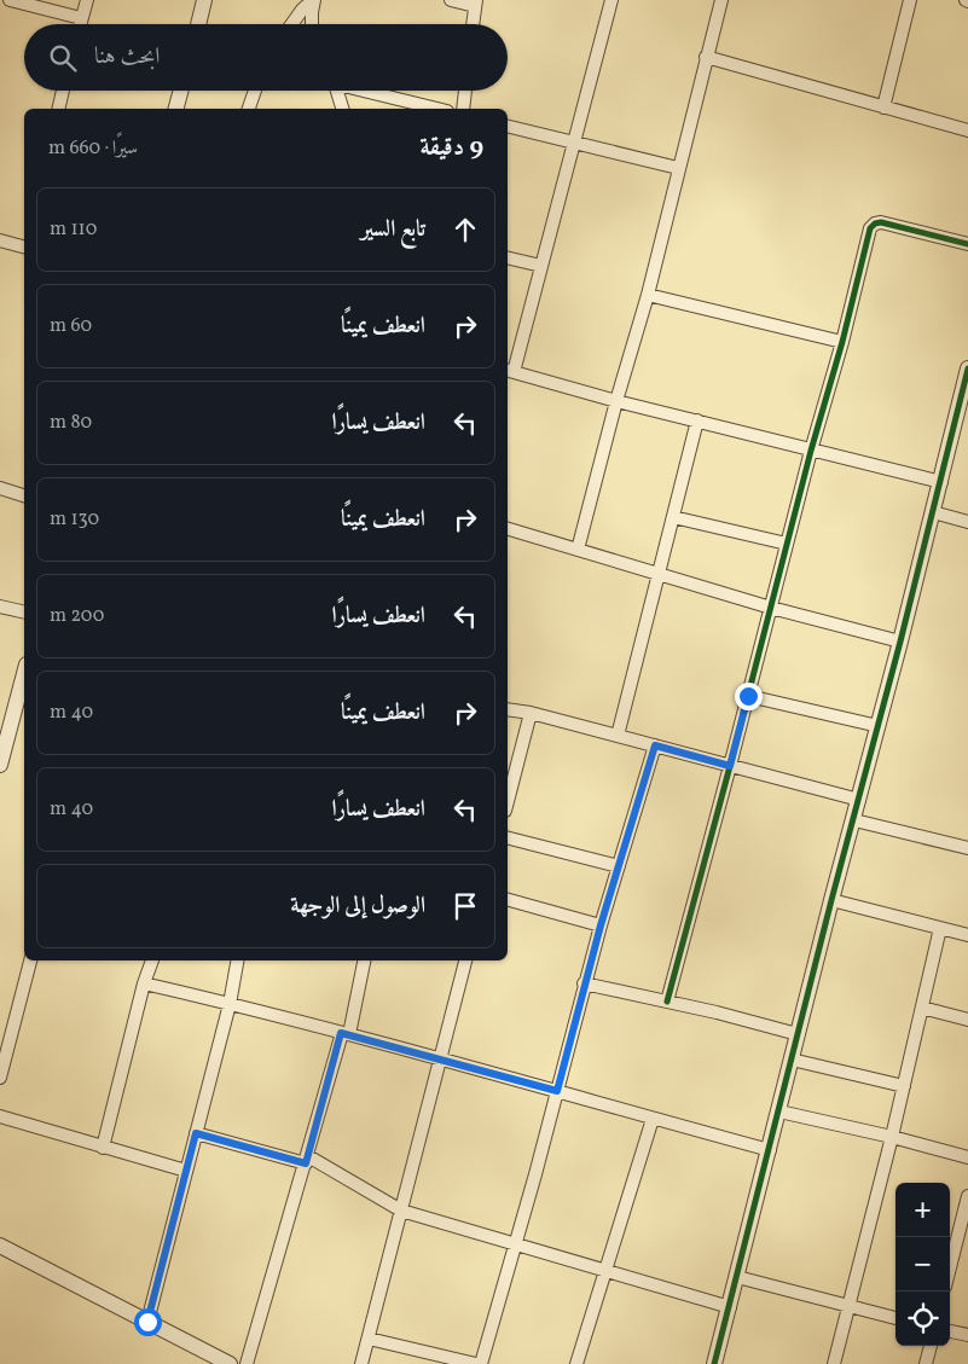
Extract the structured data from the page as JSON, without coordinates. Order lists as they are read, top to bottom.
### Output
{
  "page": {
    "search": "ابحث هنا",
    "heading": ["9 دقيقة", "سيرًا · 660 m"],
    "list": [
      ["تابع السير", "110 m"],
      ["انعطف يمينًا", "60 m"],
      ["انعطف يسارًا", "80 m"],
      ["انعطف يمينًا", "130 m"],
      ["انعطف يسارًا", "200 m"],
      ["انعطف يمينًا", "40 m"],
      ["انعطف يسارًا", "40 m"],
      "الوصول إلى الوجهة"
    ],
    "map_buttons": ["+", "−"]
  }
}
